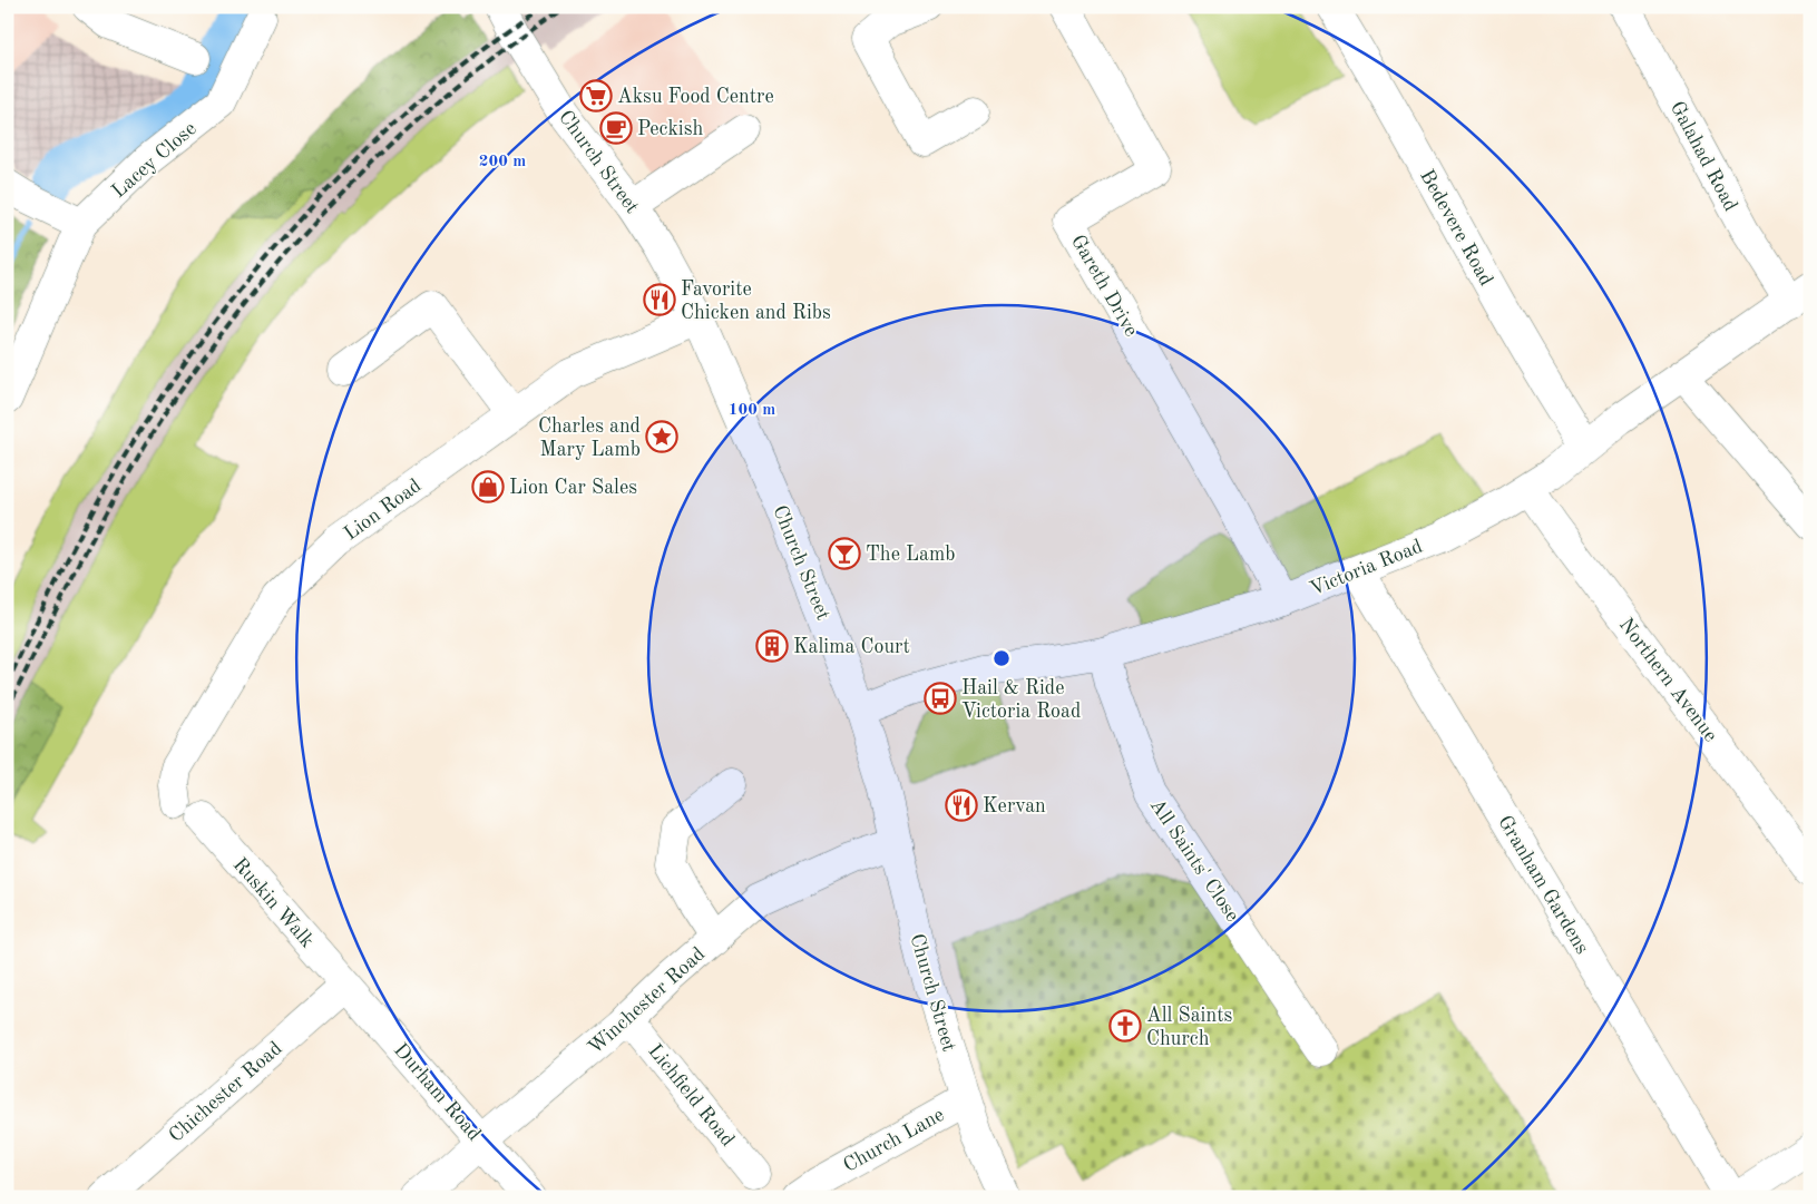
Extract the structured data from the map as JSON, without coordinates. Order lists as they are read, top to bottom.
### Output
{
  "streets": {
    "street": [
      "Galahad Road",
      "Lacey Close",
      "Church Street",
      "Bedevere Road",
      "Gareth Drive",
      "Lion Road",
      "Victoria Road",
      "Northern Avenue",
      "All Saints' Close",
      "Granham Gardens",
      "Ruskin Walk",
      "Winchester Road",
      "Chichester Road",
      "Durham Road",
      "Lichfield Road",
      "Church Lane"
    ]
  },
  "crossings": [
    ["Galahad Road", "Victoria Road"],
    ["Church Street", "Lion Road"],
    ["Church Street", "Victoria Road"],
    ["Church Street", "Winchester Road"],
    ["Church Street", "Church Lane"],
    ["Bedevere Road", "Victoria Road"],
    ["Gareth Drive", "Victoria Road"],
    ["Victoria Road", "Northern Avenue"],
    ["Victoria Road", "All Saints' Close"],
    ["Victoria Road", "Granham Gardens"],
    ["Ruskin Walk", "Chichester Road"],
    ["Ruskin Walk", "Durham Road"],
    ["Winchester Road", "Durham Road"],
    ["Winchester Road", "Lichfield Road"],
    ["Chichester Road", "Durham Road"]
  ],
  "places": {
    "supermarket": ["Aksu Food Centre"],
    "cafe": ["Peckish"],
    "restaurant": ["Favorite Chicken and Ribs", "Kervan"],
    "place": ["Charles and Mary Lamb"],
    "shop": ["Lion Car Sales"],
    "bar": ["The Lamb"],
    "building": ["Kalima Court"],
    "bus stop": ["Hail & Ride Victoria Road"],
    "church": ["All Saints Church"]
  },
  "rings": ["200 m", "100 m"]
}
